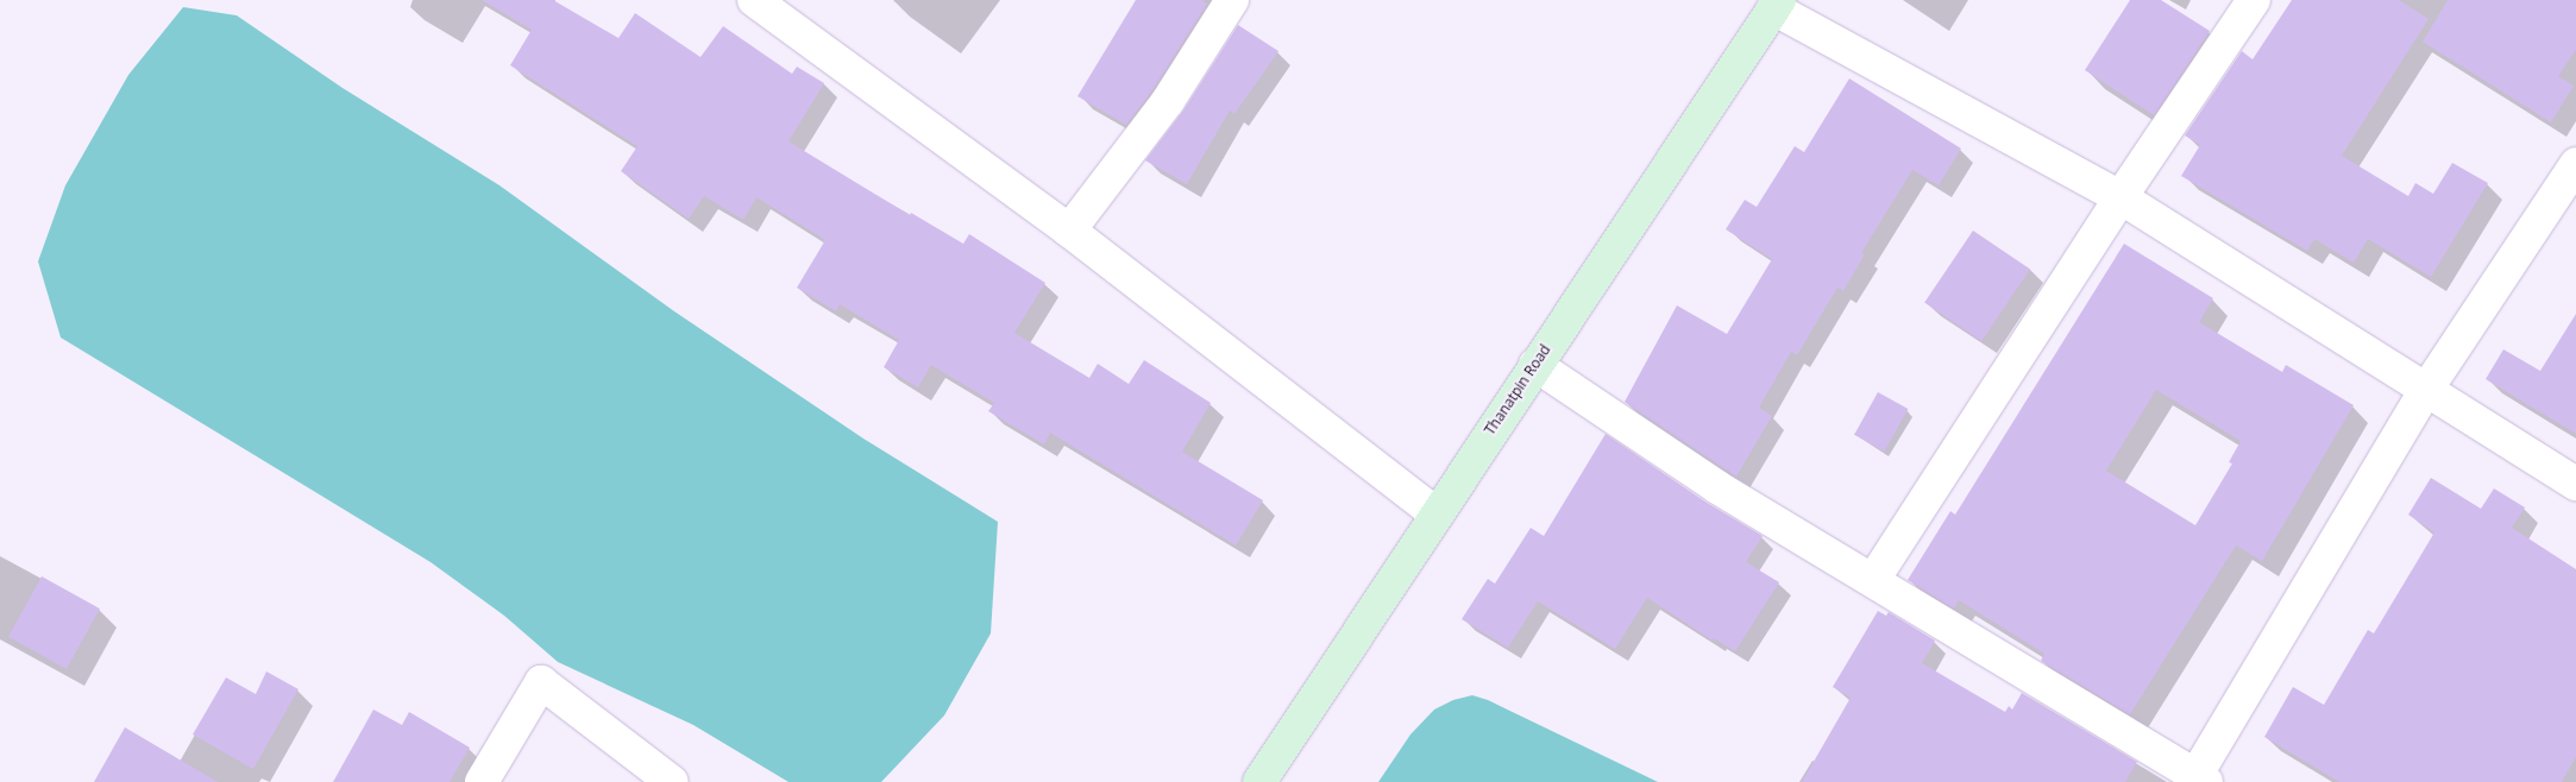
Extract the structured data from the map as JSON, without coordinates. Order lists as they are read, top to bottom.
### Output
{
  "streets": {
    "main road": ["Thanatpin Road"]
  }
}
